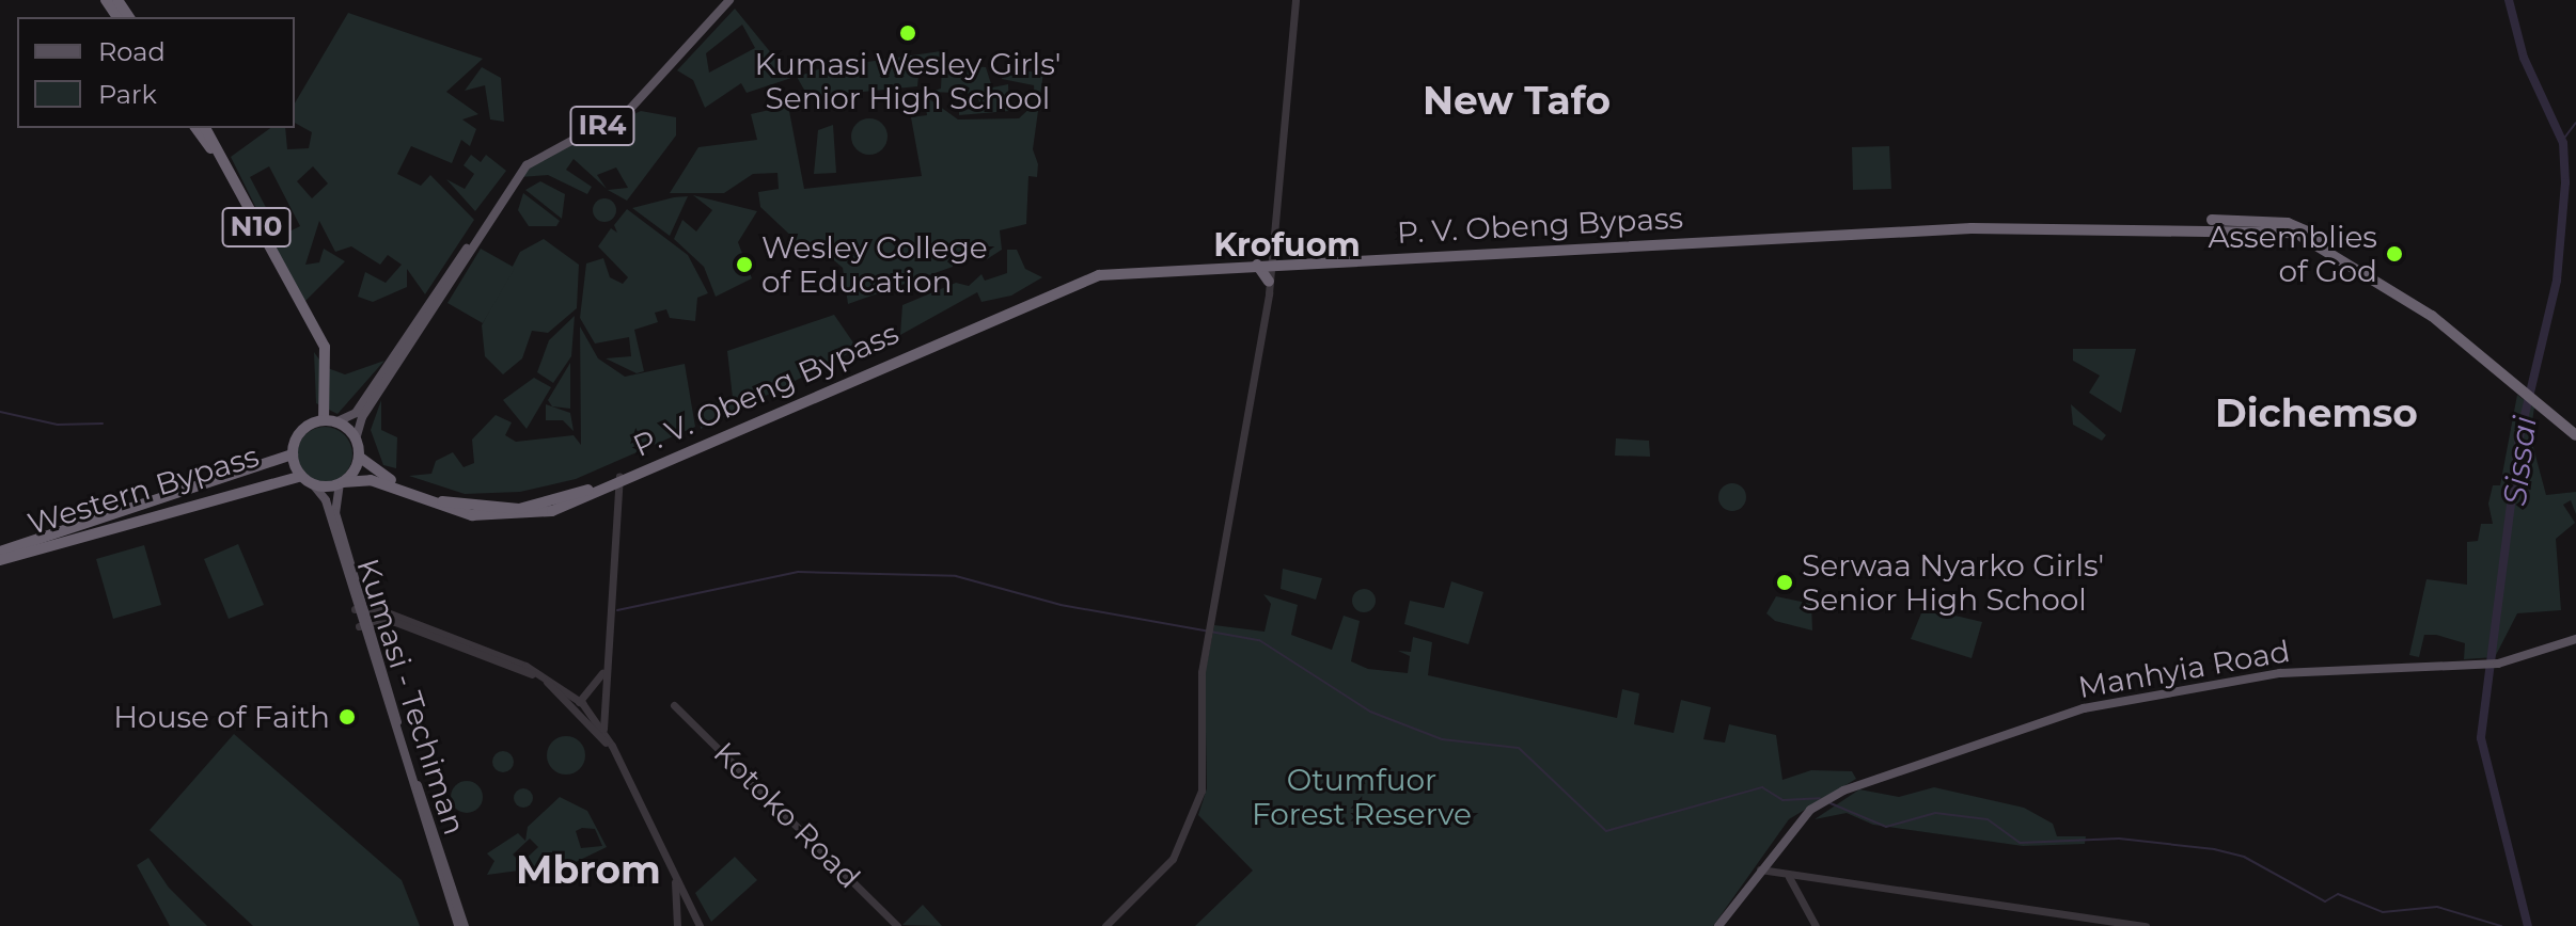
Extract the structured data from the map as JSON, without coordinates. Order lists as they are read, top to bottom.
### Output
{
  "streets": {
    "highway": ["P. V. Obeng Bypass", "N10", "Western Bypass"],
    "main road": ["IR4", "Manhyia Road", "Kumasi - Techiman"],
    "street": ["Kotoko Road"]
  },
  "crossings": [
    ["IR4", "P. V. Obeng Bypass"],
    ["IR4", "N10"],
    ["IR4", "Western Bypass"],
    ["IR4", "Kumasi - Techiman"],
    ["P. V. Obeng Bypass", "N10"],
    ["P. V. Obeng Bypass", "Western Bypass"],
    ["P. V. Obeng Bypass", "Kumasi - Techiman"],
    ["N10", "Western Bypass"],
    ["N10", "Kumasi - Techiman"],
    ["Western Bypass", "Kumasi - Techiman"]
  ],
  "districts": [
    "New Tafo",
    "Krofuom",
    "Dichemso",
    "Mbrom"
  ],
  "water": ["Sissai"],
  "parks": ["Otumfuor Forest Reserve"],
  "places": [
    "Kumasi Wesley Girls' Senior High School",
    "Assemblies of God",
    "Wesley College of Education",
    "Serwaa Nyarko Girls' Senior High School",
    "House of Faith"
  ],
  "legend": ["Road", "Park"]
}
